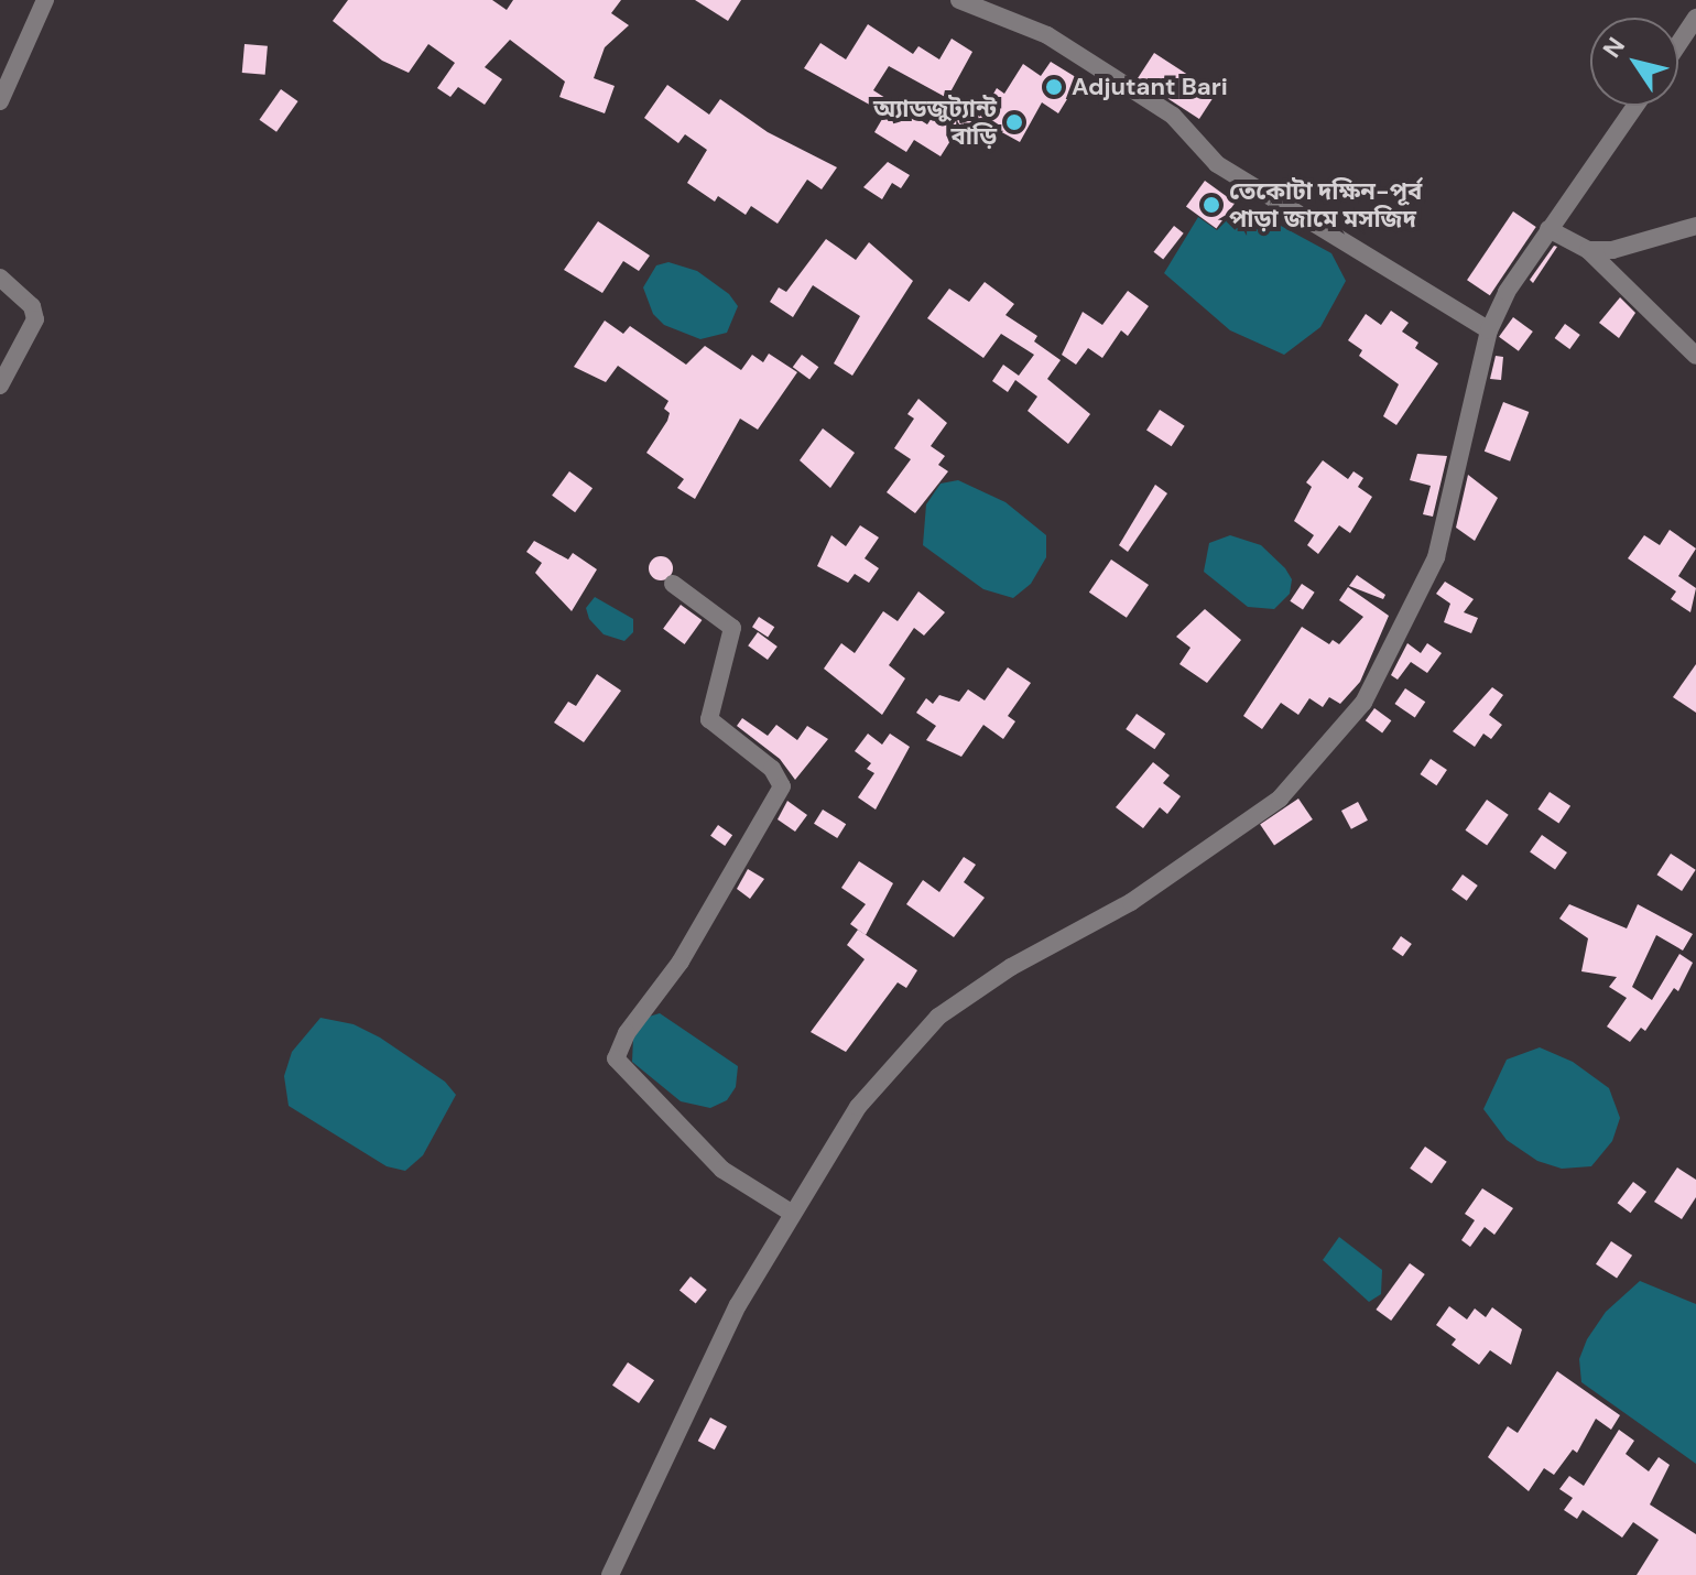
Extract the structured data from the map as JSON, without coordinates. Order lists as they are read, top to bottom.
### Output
{
  "places": ["Adjutant Bari", "অ্যাডজুট্যান্ট বাড়ি", "তেকোটা দক্ষিন-পূর্ব পাড়া জামে মসজিদ"],
  "north": "top left"
}
